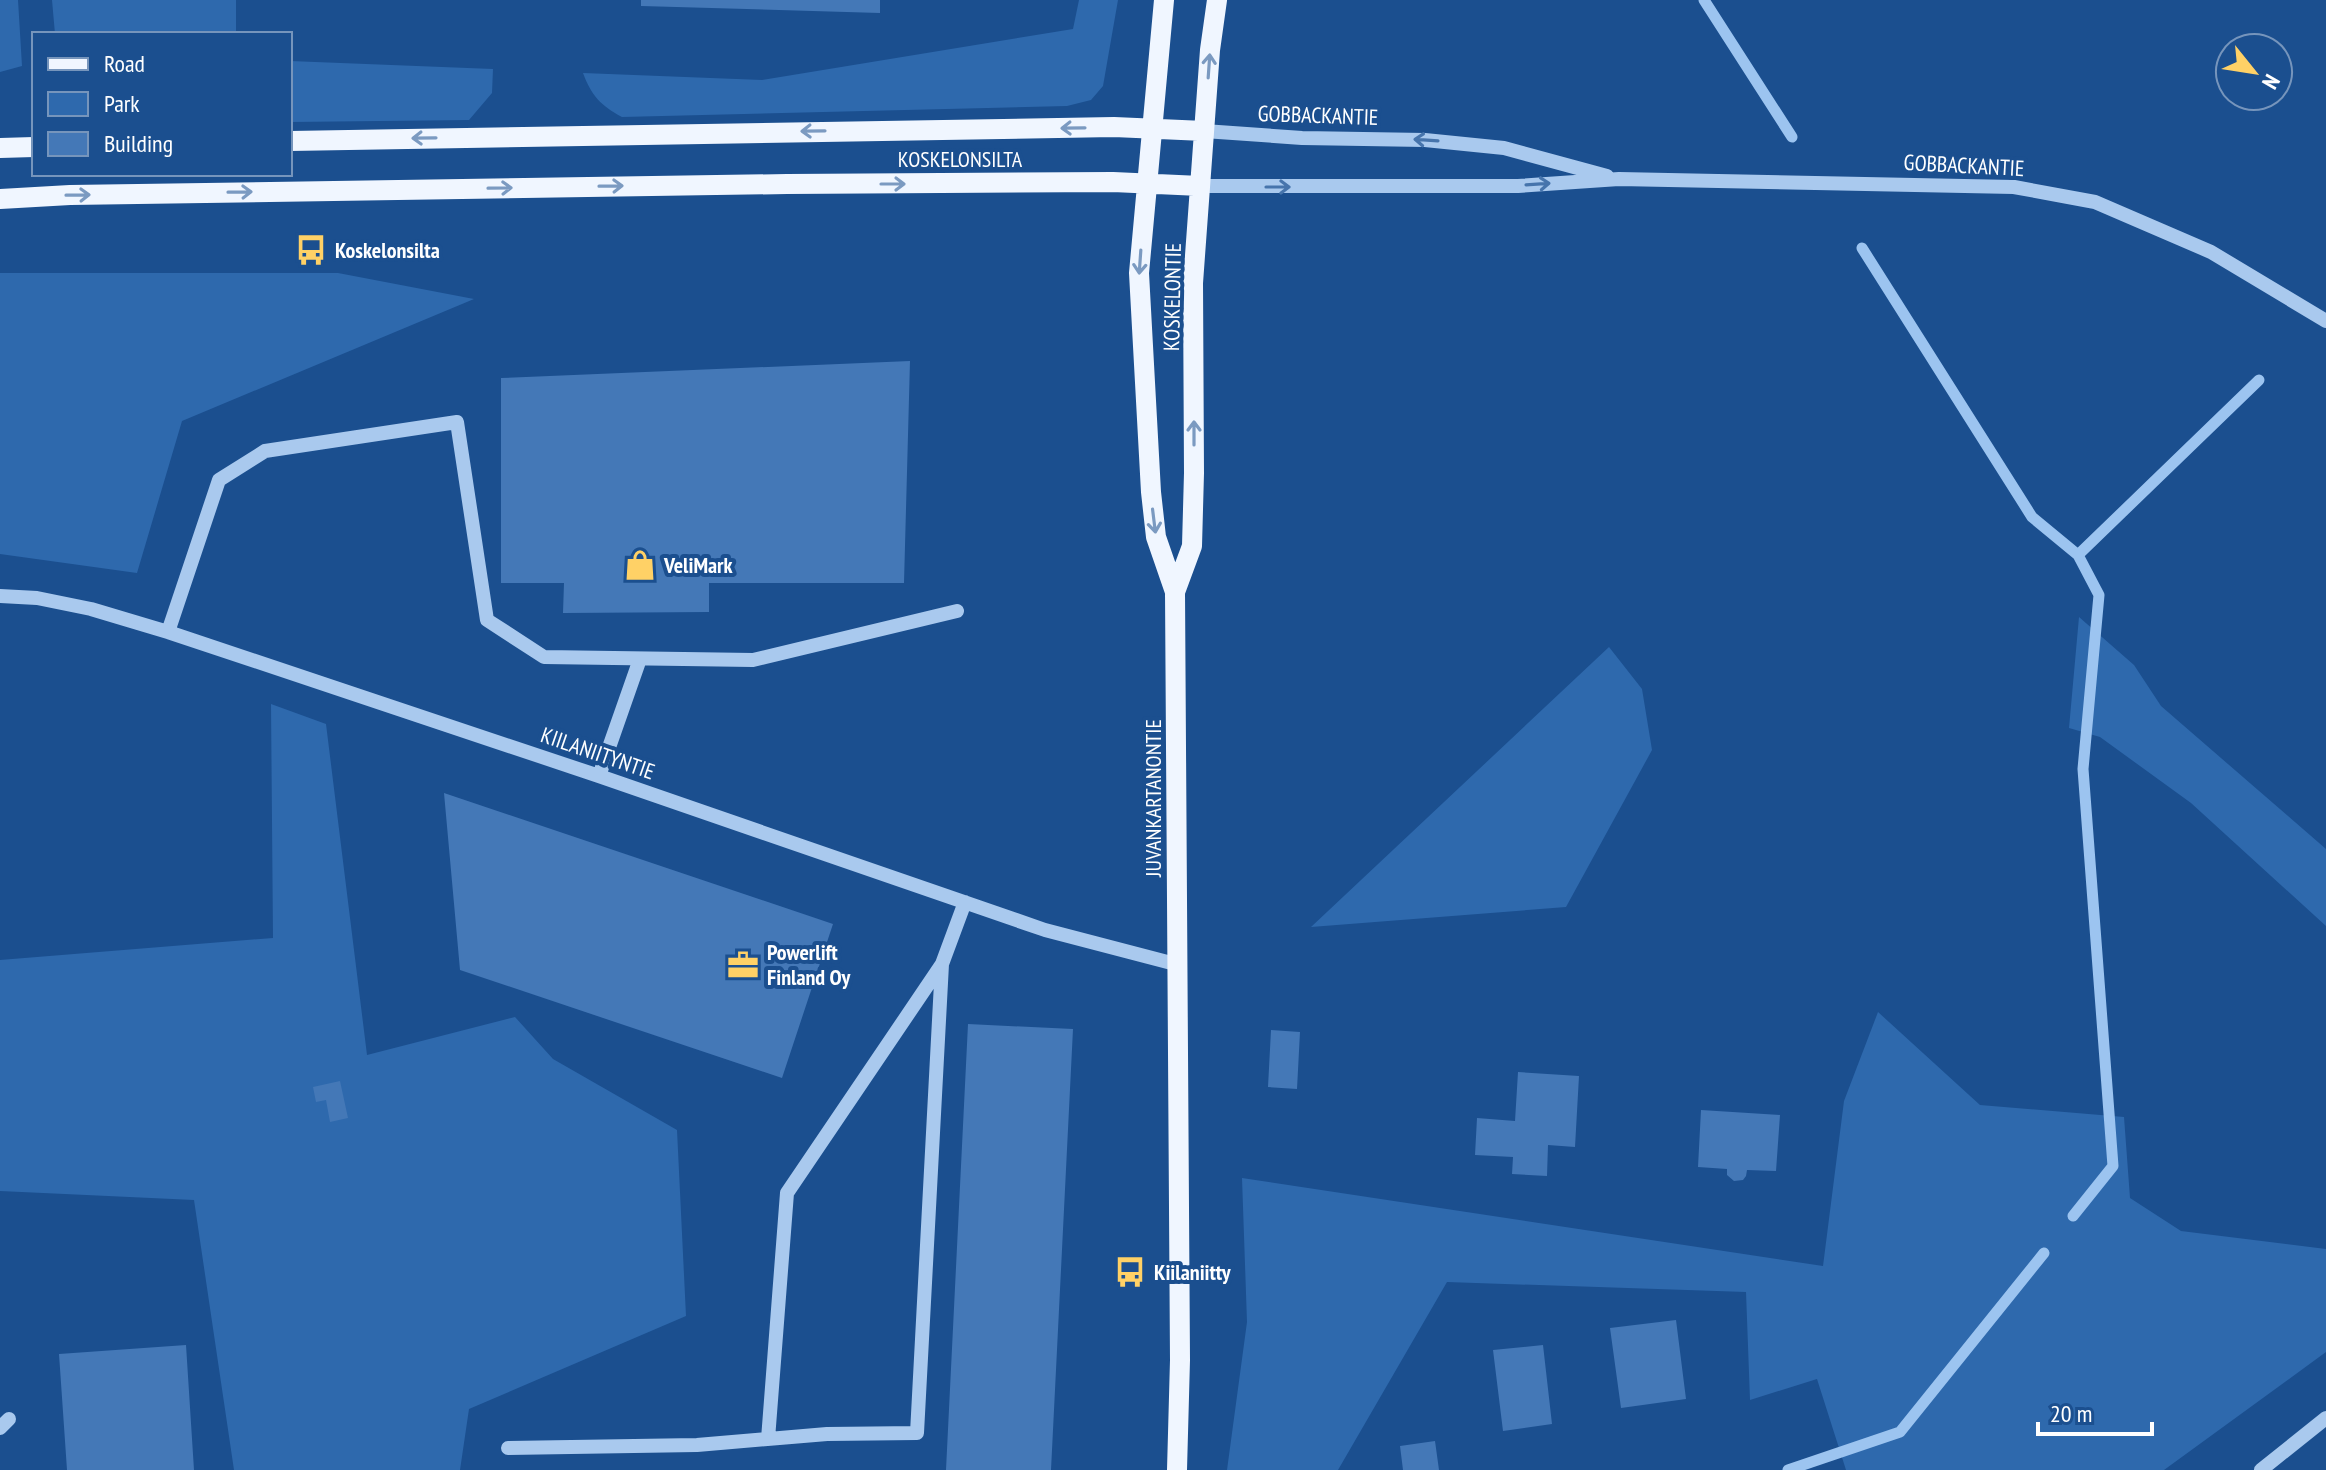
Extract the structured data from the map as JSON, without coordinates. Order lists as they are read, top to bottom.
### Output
{
  "streets": {
    "main road": ["KOSKELONSILTA", "KOSKELONTIE", "JUVANKARTANONTIE"],
    "street": ["GOBBACKANTIE", "KIILANIITYNTIE"]
  },
  "crossings": [
    ["GOBBACKANTIE", "KOSKELONSILTA"],
    ["GOBBACKANTIE", "KOSKELONTIE"],
    ["KOSKELONSILTA", "KOSKELONTIE"],
    ["KOSKELONSILTA", "JUVANKARTANONTIE"],
    ["KOSKELONTIE", "JUVANKARTANONTIE"],
    ["KIILANIITYNTIE", "JUVANKARTANONTIE"]
  ],
  "one_way": ["KOSKELONTIE"],
  "places": {
    "bus stop": ["Koskelonsilta", "Kiilaniitty"],
    "shop": ["VeliMark"],
    "office": ["Powerlift Finland Oy"]
  },
  "legend": ["Road", "Park", "Building"],
  "scale_bar": "20 m",
  "north": "bottom right"
}
